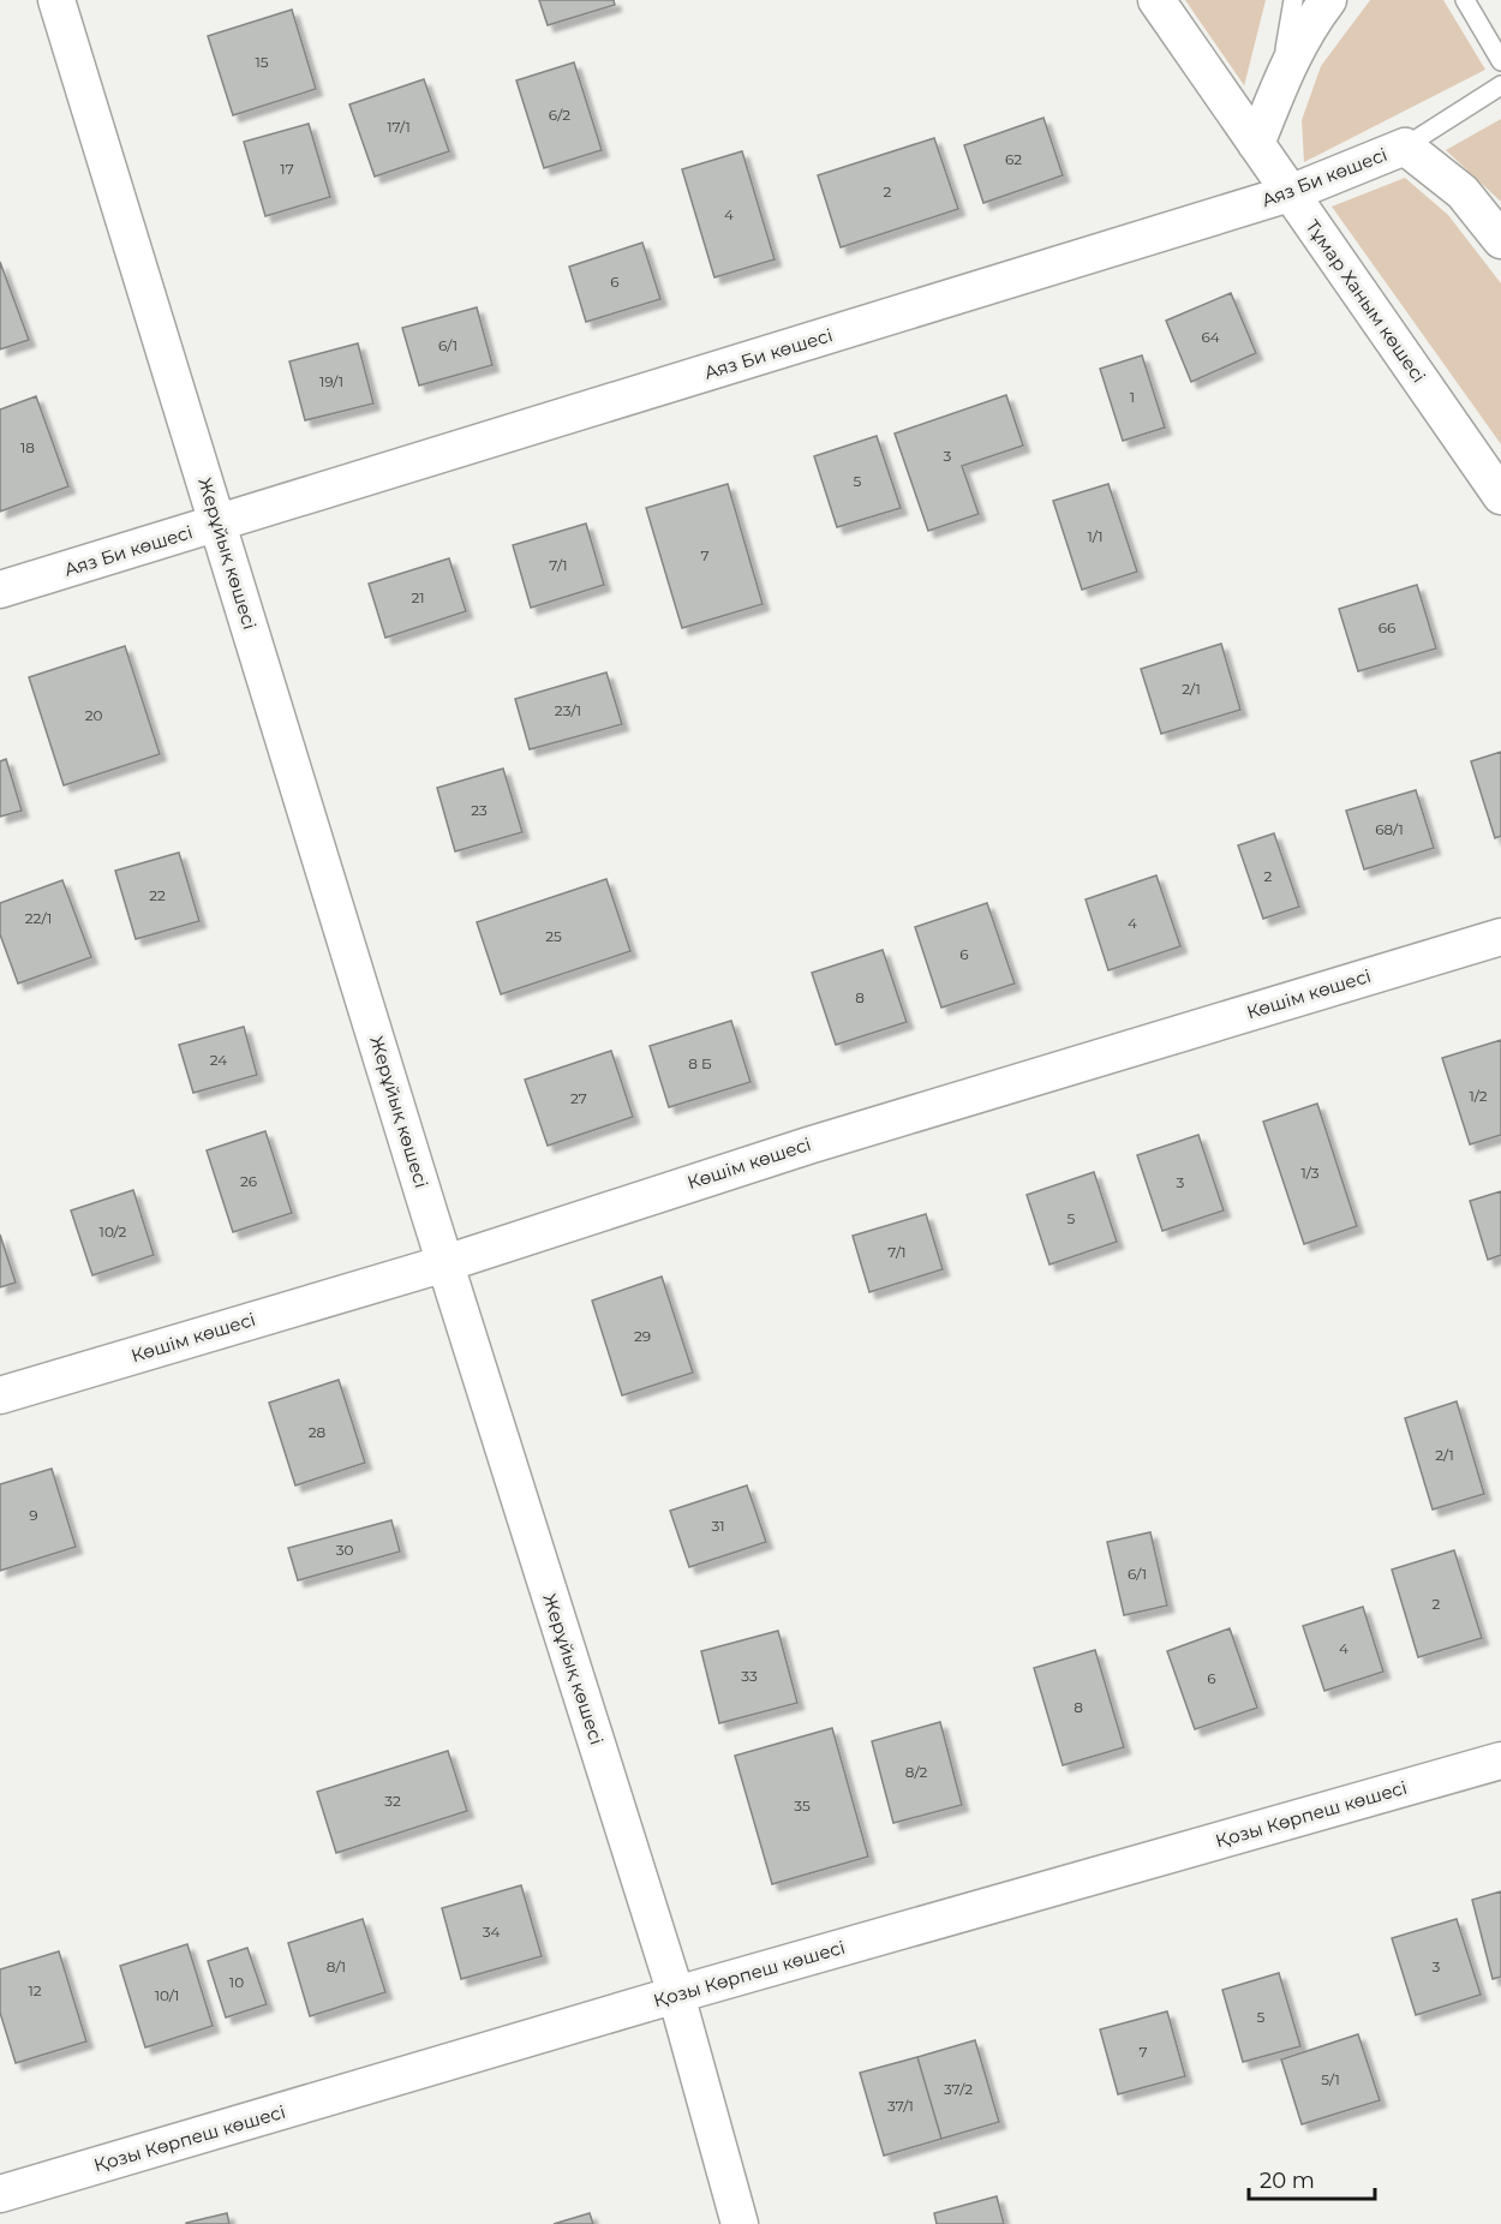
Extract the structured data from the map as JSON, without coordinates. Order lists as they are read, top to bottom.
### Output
{
  "streets": {
    "street": [
      "Аяз Би көшесі",
      "Тұмар Ханым көшесі",
      "Жерұйық көшесі",
      "Көшім көшесі",
      "Қозы Көрпеш көшесі"
    ]
  },
  "crossings": [
    ["Аяз Би көшесі", "Тұмар Ханым көшесі"],
    ["Аяз Би көшесі", "Жерұйық көшесі"],
    ["Жерұйық көшесі", "Көшім көшесі"],
    ["Жерұйық көшесі", "Қозы Көрпеш көшесі"]
  ],
  "house_numbers": [
    "15",
    "6/2",
    "17/1",
    "62",
    "17",
    "2",
    "4",
    "6",
    "64",
    "6/1",
    "19/1",
    "1",
    "18",
    "3",
    "5",
    "1/1",
    "7",
    "7/1",
    "21",
    "66",
    "2/1",
    "23/1",
    "20",
    "23",
    "68/1",
    "2",
    "22",
    "22/1",
    "4",
    "25",
    "6",
    "8",
    "24",
    "8 Б",
    "1/2",
    "27",
    "1/3",
    "26",
    "3",
    "5",
    "10/2",
    "7/1",
    "29",
    "28",
    "2/1",
    "9",
    "31",
    "30",
    "6/1",
    "2",
    "4",
    "33",
    "6",
    "8",
    "8/2",
    "32",
    "35",
    "34",
    "8/1",
    "3",
    "10",
    "12",
    "10/1",
    "5",
    "7",
    "5/1",
    "37/2",
    "37/1"
  ],
  "scale_bar": "20 m"
}
